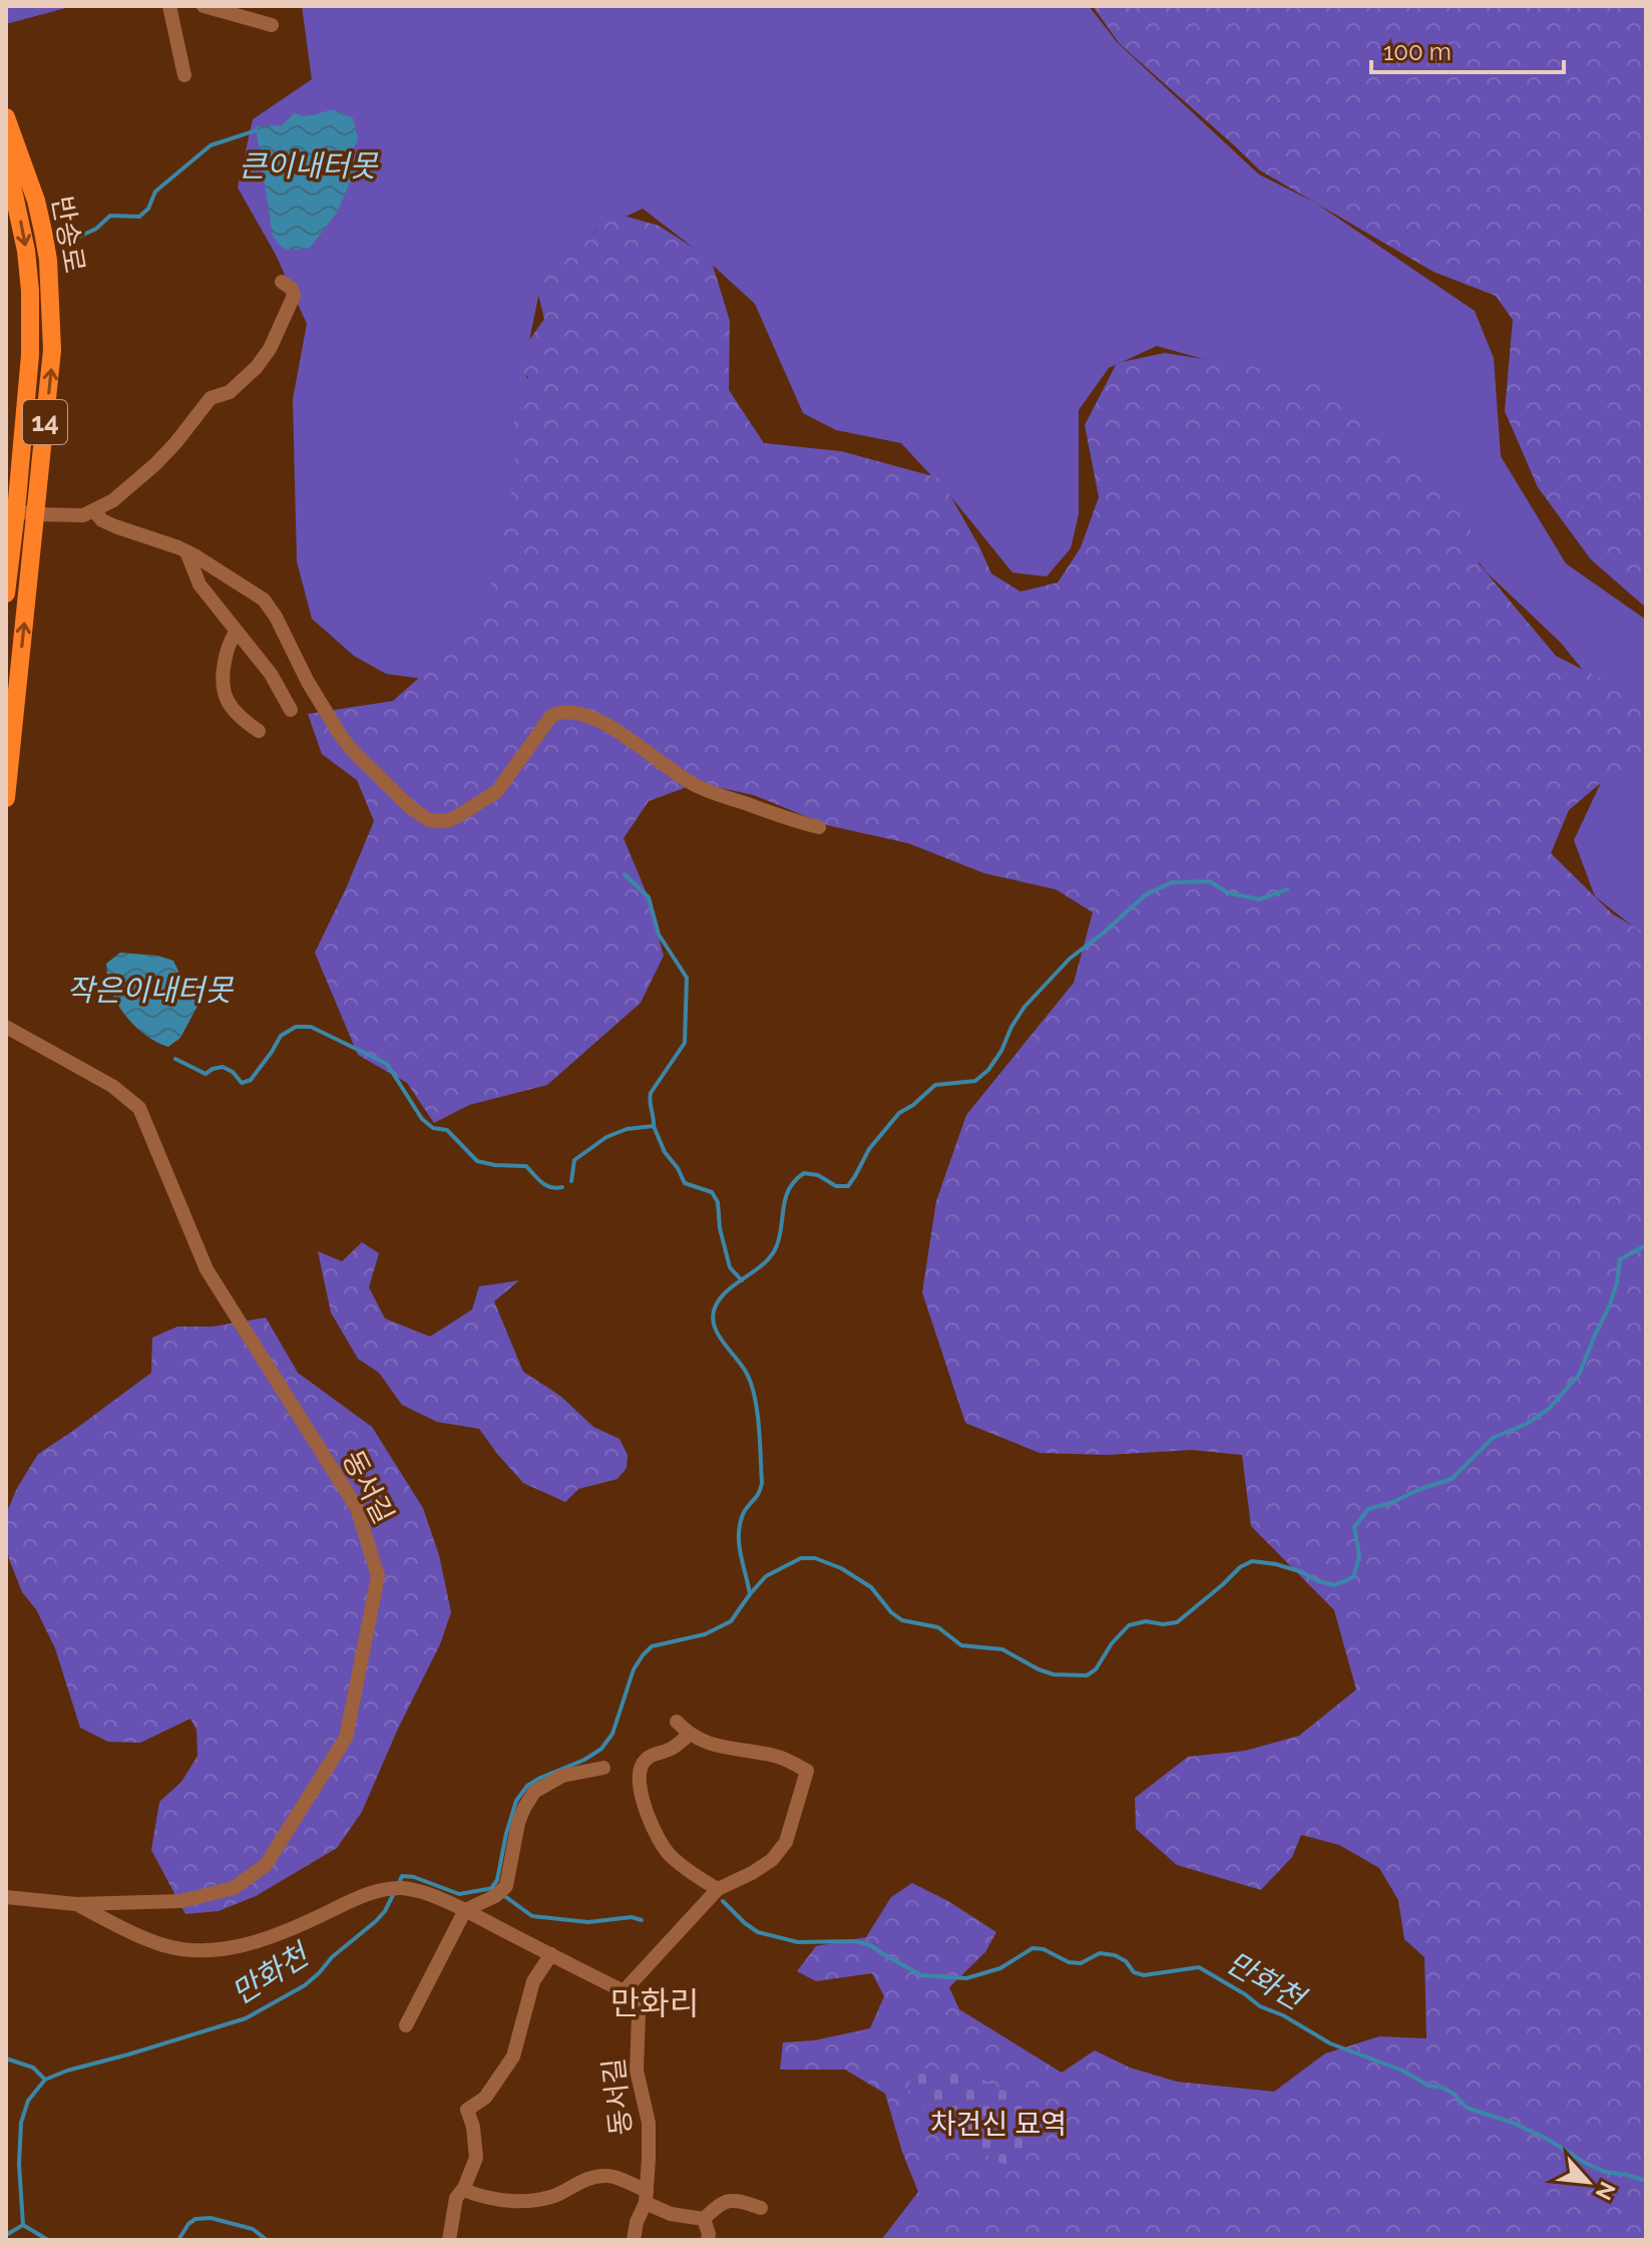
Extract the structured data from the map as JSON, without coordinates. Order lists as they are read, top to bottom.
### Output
{
  "streets": {
    "main road": ["반송로", "14"],
    "street": ["동서길"]
  },
  "districts": ["만화리"],
  "water": ["큰이내터못", "작은이내터못", "만화천"],
  "parks": ["차건신 묘역"],
  "scale_bar": "100 m",
  "north": "bottom right"
}
